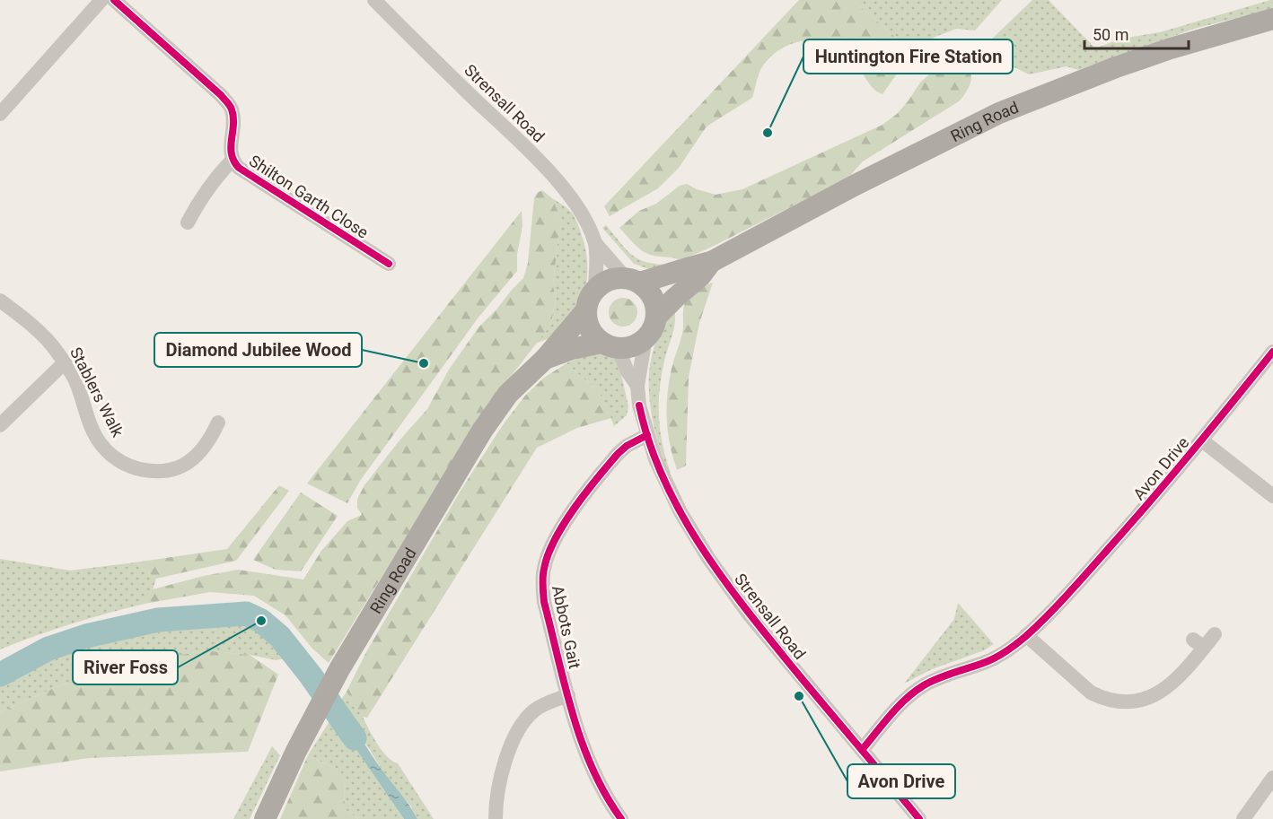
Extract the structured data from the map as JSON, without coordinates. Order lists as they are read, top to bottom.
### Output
{
  "streets": {
    "highway": ["Ring Road"],
    "street": [
      "Strensall Road",
      "Shilton Garth Close",
      "Stablers Walk",
      "Avon Drive",
      "Abbots Gait"
    ]
  },
  "crossings": [
    ["Strensall Road", "Ring Road"],
    ["Strensall Road", "Avon Drive"],
    ["Strensall Road", "Abbots Gait"]
  ],
  "places": [
    "Huntington Fire Station",
    "Diamond Jubilee Wood",
    "River Foss",
    "Avon Drive"
  ],
  "scale_bar": "50 m"
}
